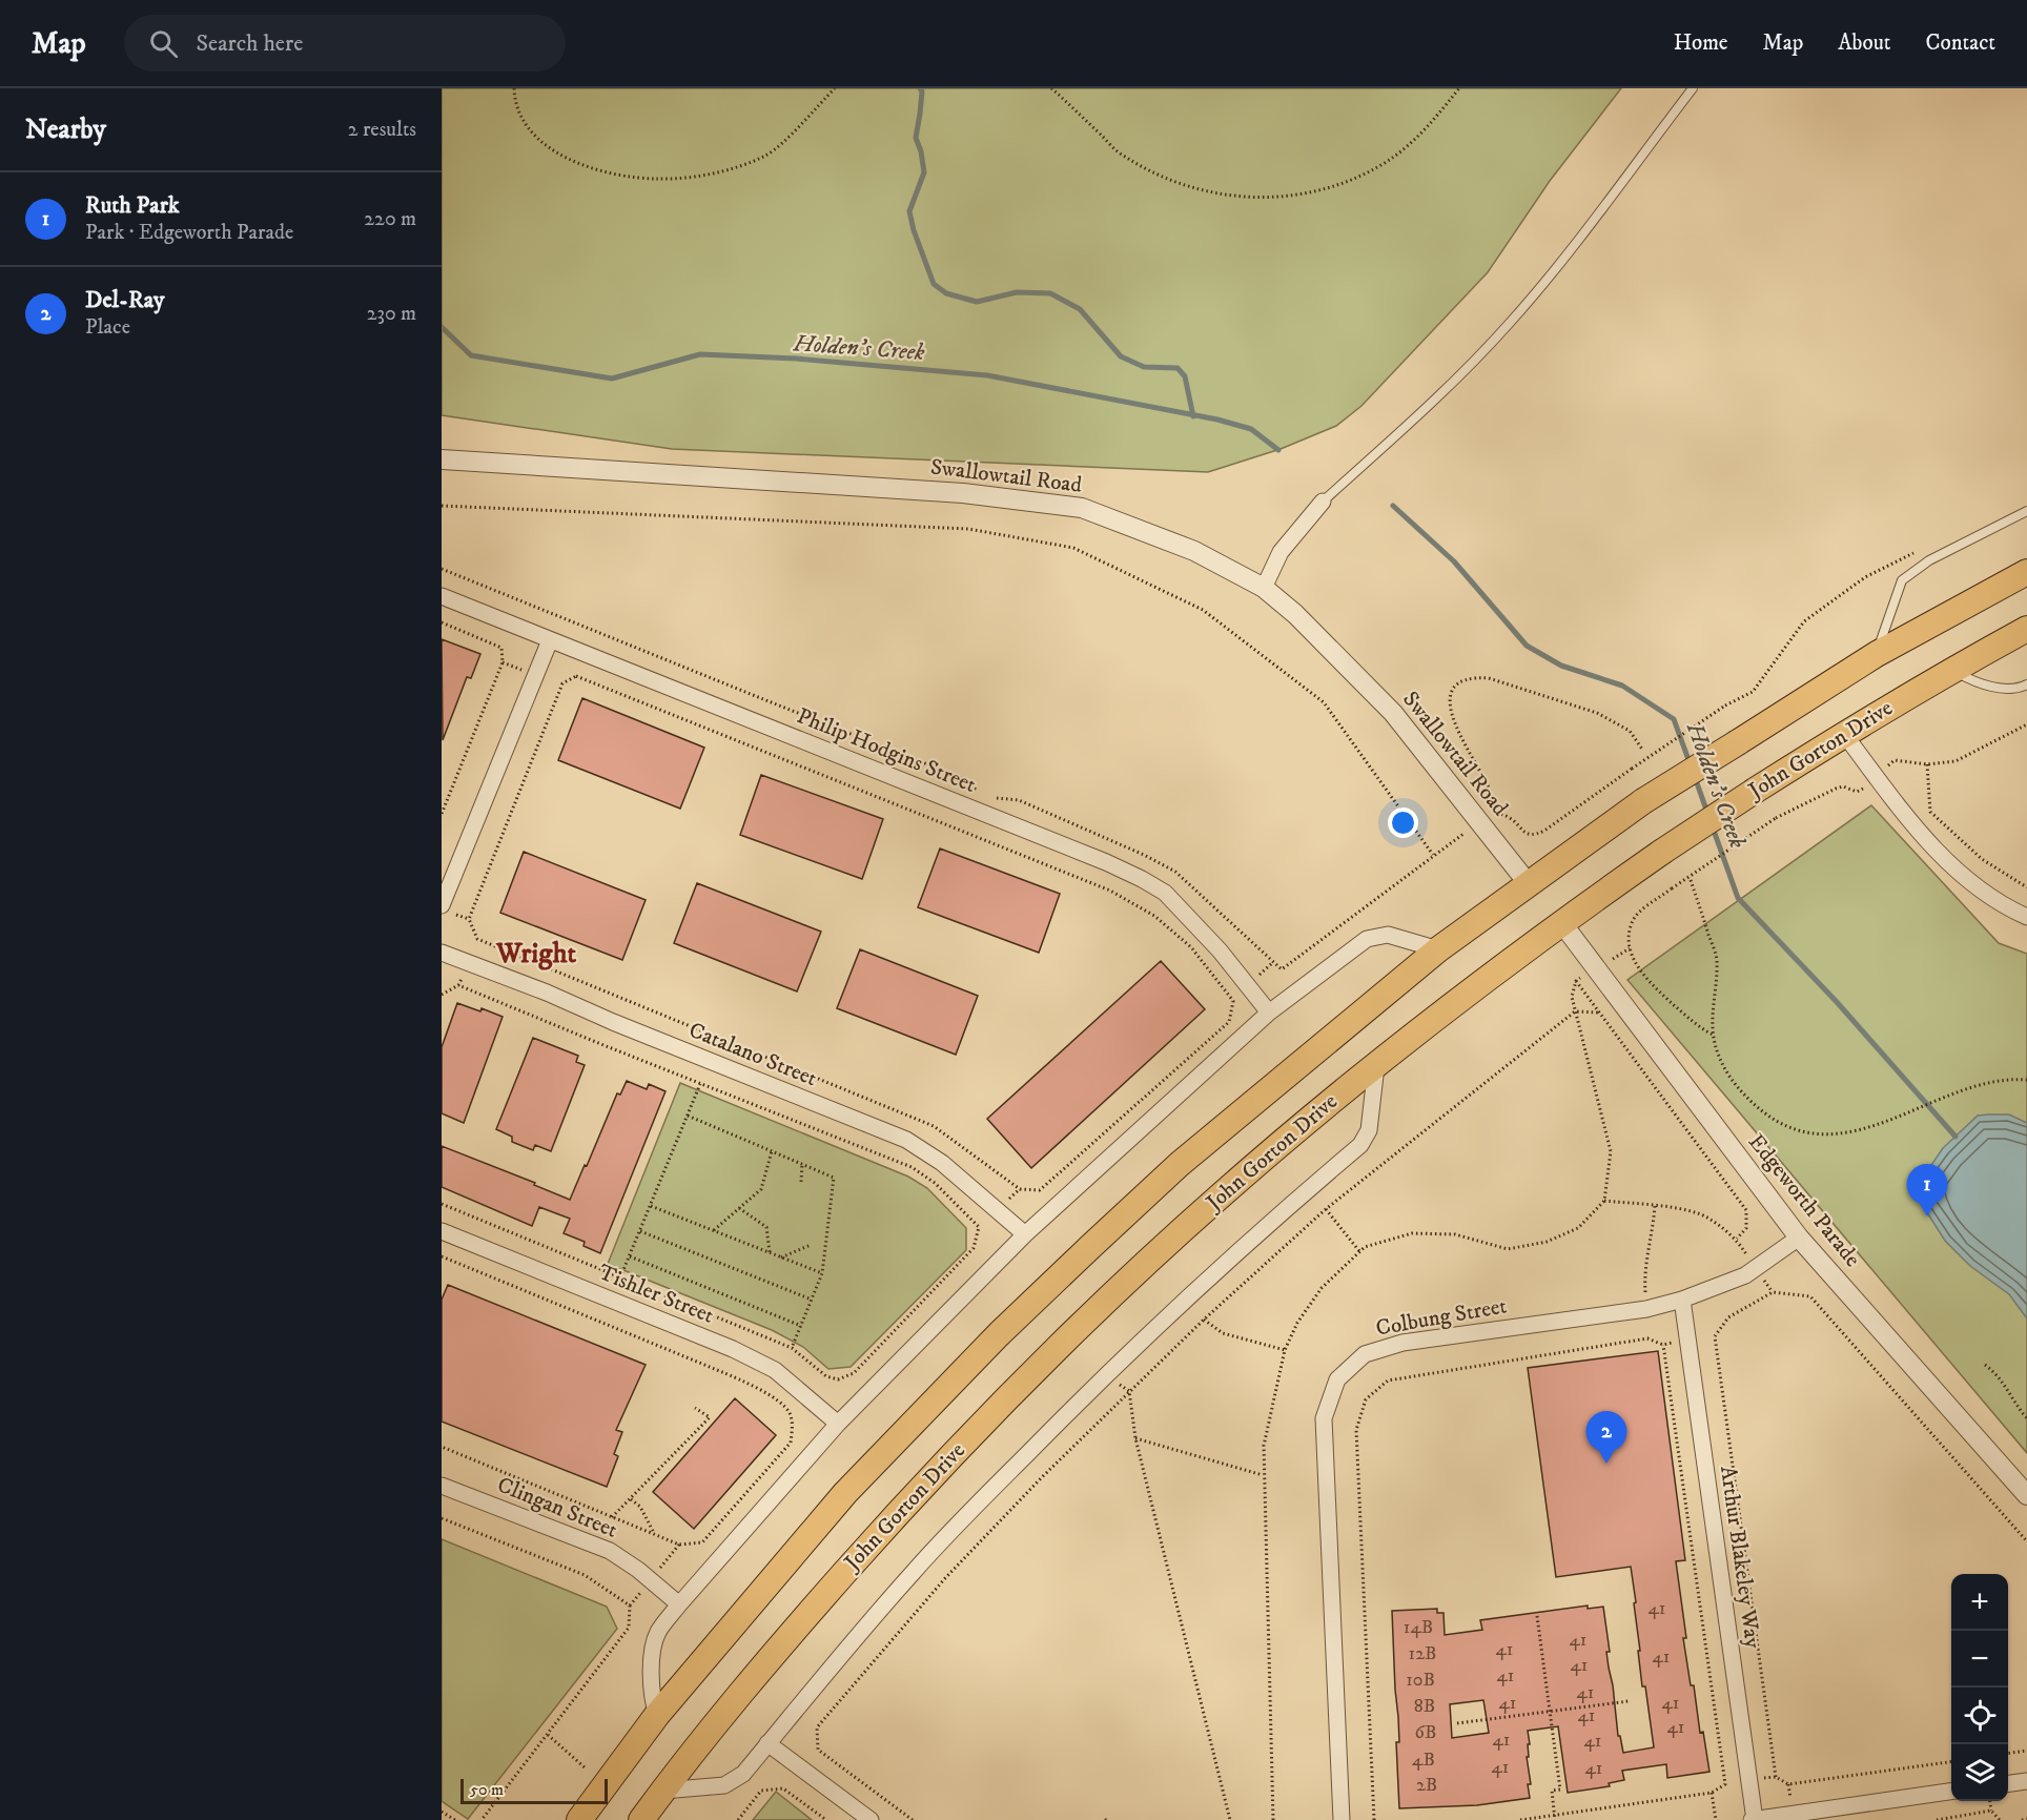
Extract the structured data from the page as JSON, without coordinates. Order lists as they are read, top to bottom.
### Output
{
  "streets": {
    "main road": ["John Gorton Drive"],
    "street": [
      "Swallowtail Road",
      "Philip Hodgins Street",
      "Catalano Street",
      "Edgeworth Parade",
      "Tishler Street",
      "Colbung Street",
      "Clingan Street",
      "Arthur Blakeley Way"
    ]
  },
  "crossings": [
    ["John Gorton Drive", "Edgeworth Parade"],
    ["Edgeworth Parade", "Colbung Street"],
    ["Colbung Street", "Arthur Blakeley Way"]
  ],
  "districts": ["Wright"],
  "water": ["Holden's Creek"],
  "house_numbers": [
    "41",
    "14B",
    "41",
    "41",
    "12B",
    "41",
    "41",
    "41",
    "10B",
    "41",
    "41",
    "41",
    "8B",
    "41",
    "41",
    "6B",
    "41",
    "41",
    "4B",
    "41",
    "41",
    "2B"
  ],
  "scale_bar": "50 m",
  "page": {
    "header": "Map",
    "search": "Search here",
    "nav": [
      "Home",
      "Map",
      "About",
      "Contact"
    ],
    "heading": ["Nearby", "2 results"],
    "list": [
      {
        "mark": "1",
        "name": "Ruth Park",
        "note": "Park · Edgeworth Parade",
        "value": "220 m"
      },
      {
        "mark": "2",
        "name": "Del-Ray",
        "note": "Place",
        "value": "230 m"
      }
    ],
    "pins": ["1", "2"],
    "map_buttons": ["+", "−"],
    "scale": "50 m"
  }
}
